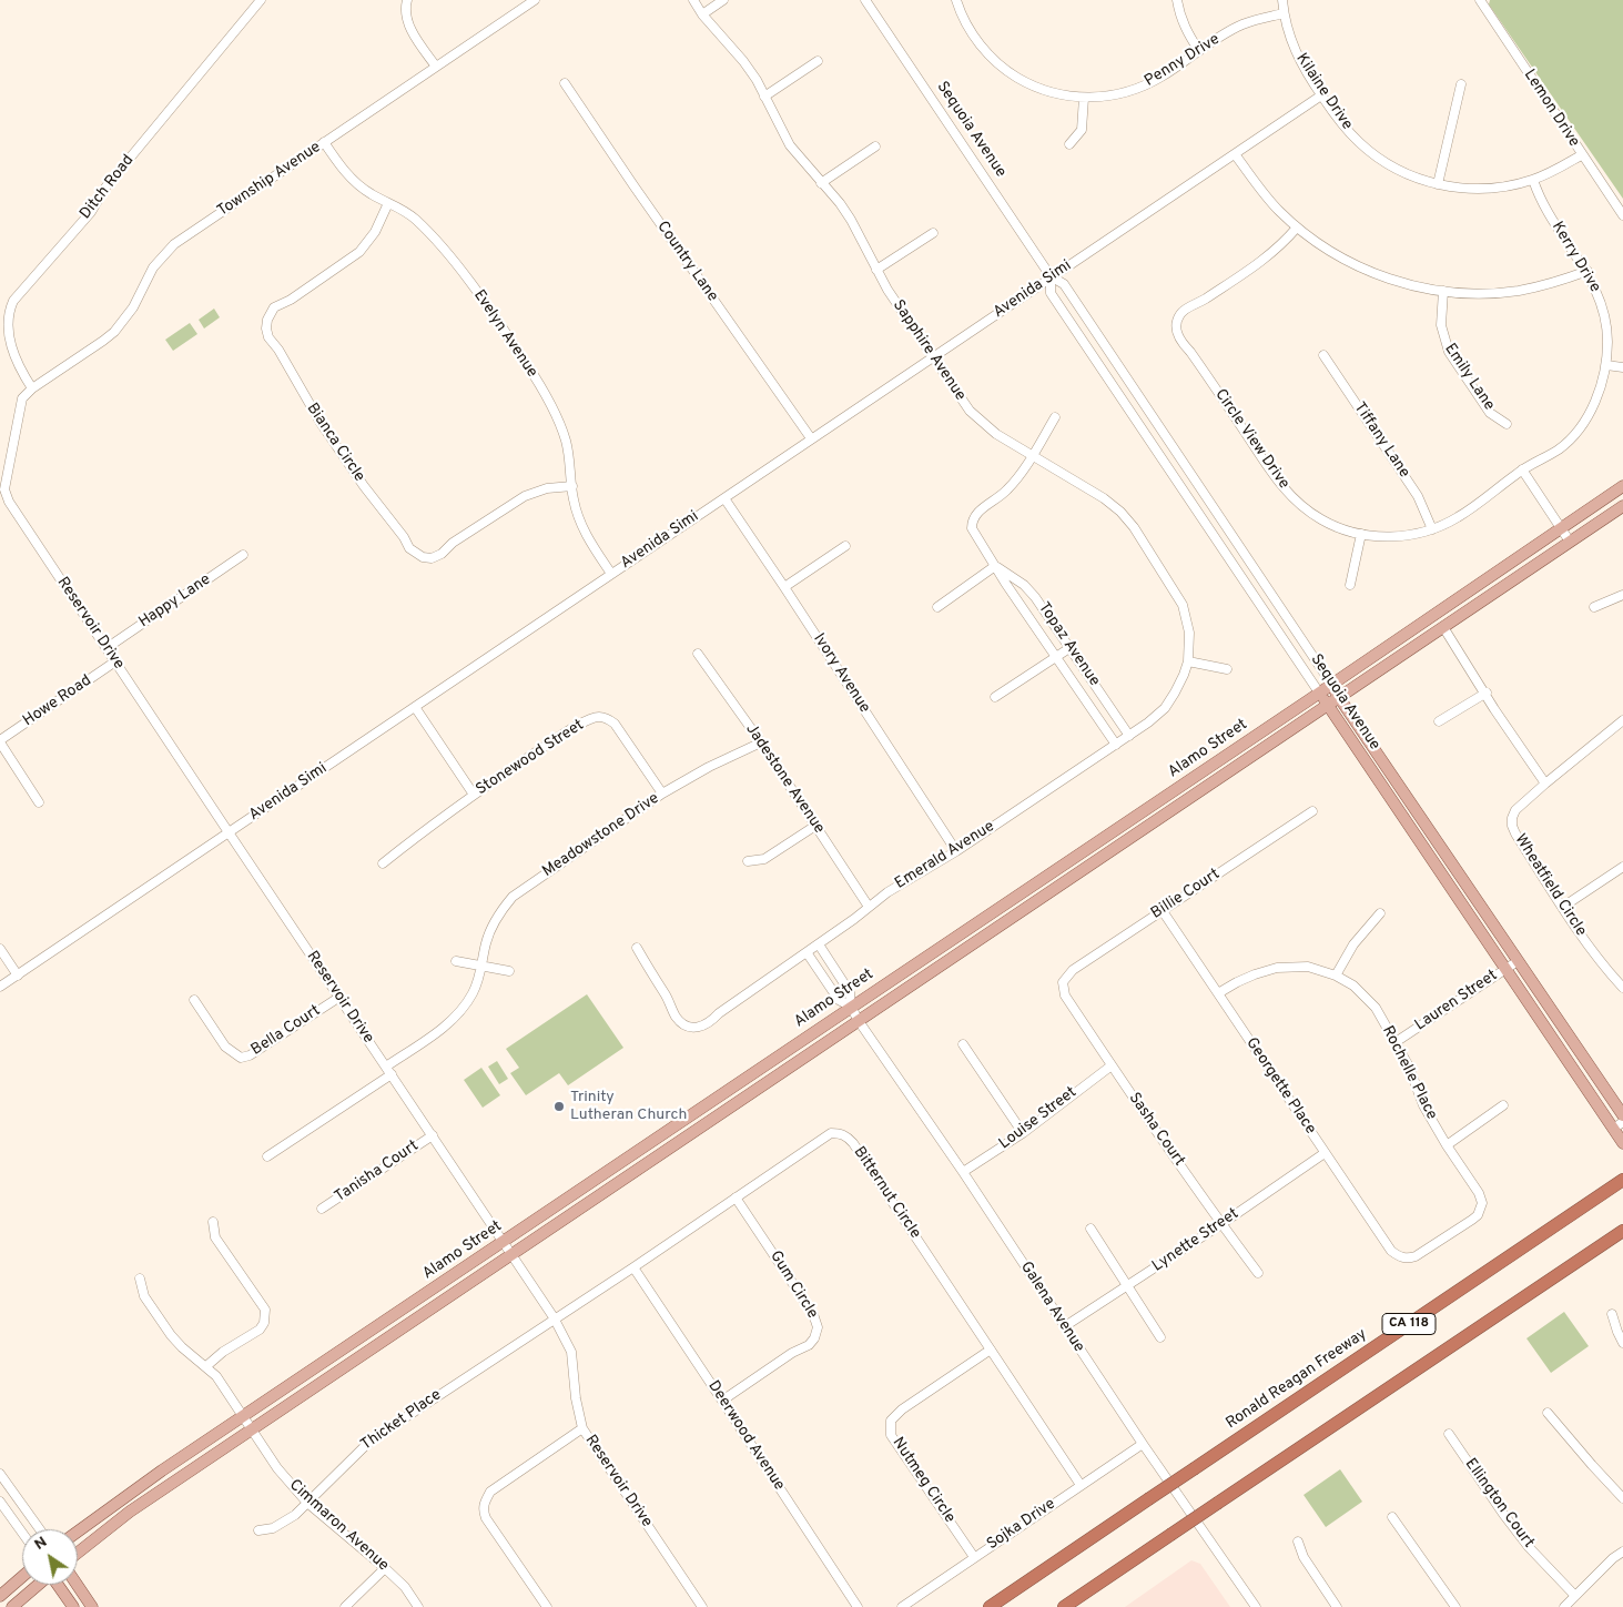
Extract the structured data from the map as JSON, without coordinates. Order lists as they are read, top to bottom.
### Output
{
  "streets": {
    "highway": ["CA 118", "Ronald Reagan Freeway"],
    "main road": ["Sequoia Avenue", "Alamo Street"],
    "street": [
      "Penny Drive",
      "Kilaine Drive",
      "Lemon Drive",
      "Township Avenue",
      "Ditch Road",
      "Kerry Drive",
      "Country Lane",
      "Avenida Simi",
      "Evelyn Avenue",
      "Sapphire Avenue",
      "Emily Lane",
      "Circle View Drive",
      "Tiffany Lane",
      "Bianca Circle",
      "Happy Lane",
      "Reservoir Drive",
      "Topaz Avenue",
      "Ivory Avenue",
      "Howe Road",
      "Stonewood Street",
      "Jadestone Avenue",
      "Meadowstone Drive",
      "Emerald Avenue",
      "Wheatfield Circle",
      "Billie Court",
      "Lauren Street",
      "Bella Court",
      "Rochelle Place",
      "Georgette Place",
      "Louise Street",
      "Sasha Court",
      "Tanisha Court",
      "Bitternut Circle",
      "Lynette Street",
      "Gum Circle",
      "Galena Avenue",
      "Thicket Place",
      "Deerwood Avenue",
      "Nutmeg Circle",
      "Ellington Court",
      "Sojka Drive",
      "Cimmaron Avenue"
    ]
  },
  "crossings": [
    ["Penny Drive", "Kilaine Drive"],
    ["Kilaine Drive", "Lemon Drive"],
    ["Kilaine Drive", "Kerry Drive"],
    ["Kilaine Drive", "Avenida Simi"],
    ["Sequoia Avenue", "Avenida Simi"],
    ["Sequoia Avenue", "Alamo Street"],
    ["Sequoia Avenue", "Lauren Street"],
    ["Township Avenue", "Ditch Road"],
    ["Township Avenue", "Evelyn Avenue"],
    ["Township Avenue", "Reservoir Drive"],
    ["Ditch Road", "Reservoir Drive"],
    ["Kerry Drive", "Circle View Drive"],
    ["Country Lane", "Avenida Simi"],
    ["Avenida Simi", "Evelyn Avenue"],
    ["Avenida Simi", "Sapphire Avenue"],
    ["Avenida Simi", "Reservoir Drive"],
    ["Avenida Simi", "Ivory Avenue"],
    ["Evelyn Avenue", "Bianca Circle"],
    ["Sapphire Avenue", "Topaz Avenue"],
    ["Sapphire Avenue", "Emerald Avenue"],
    ["Circle View Drive", "Tiffany Lane"],
    ["Happy Lane", "Reservoir Drive"],
    ["Reservoir Drive", "Howe Road"],
    ["Reservoir Drive", "Alamo Street"],
    ["Reservoir Drive", "Meadowstone Drive"],
    ["Reservoir Drive", "Bella Court"],
    ["Reservoir Drive", "Tanisha Court"],
    ["Reservoir Drive", "Bitternut Circle"],
    ["Reservoir Drive", "Thicket Place"],
    ["Topaz Avenue", "Emerald Avenue"],
    ["Ivory Avenue", "Emerald Avenue"],
    ["Alamo Street", "Galena Avenue"],
    ["Alamo Street", "Cimmaron Avenue"],
    ["Stonewood Street", "Meadowstone Drive"],
    ["Jadestone Avenue", "Meadowstone Drive"],
    ["Jadestone Avenue", "Emerald Avenue"],
    ["Emerald Avenue", "Galena Avenue"],
    ["Billie Court", "Georgette Place"],
    ["Billie Court", "Sasha Court"],
    ["Lauren Street", "Rochelle Place"],
    ["Rochelle Place", "Georgette Place"],
    ["Georgette Place", "Lynette Street"],
    ["Louise Street", "Sasha Court"],
    ["Louise Street", "Galena Avenue"],
    ["Sasha Court", "Lynette Street"],
    ["Bitternut Circle", "Gum Circle"],
    ["Bitternut Circle", "Thicket Place"],
    ["Bitternut Circle", "Deerwood Avenue"],
    ["Bitternut Circle", "Nutmeg Circle"],
    ["Bitternut Circle", "Sojka Drive"],
    ["Lynette Street", "Galena Avenue"],
    ["Gum Circle", "Deerwood Avenue"],
    ["Galena Avenue", "Sojka Drive"],
    ["Thicket Place", "Cimmaron Avenue"],
    ["Nutmeg Circle", "Sojka Drive"]
  ],
  "places": ["Trinity Lutheran Church"],
  "north": "top left"
}
